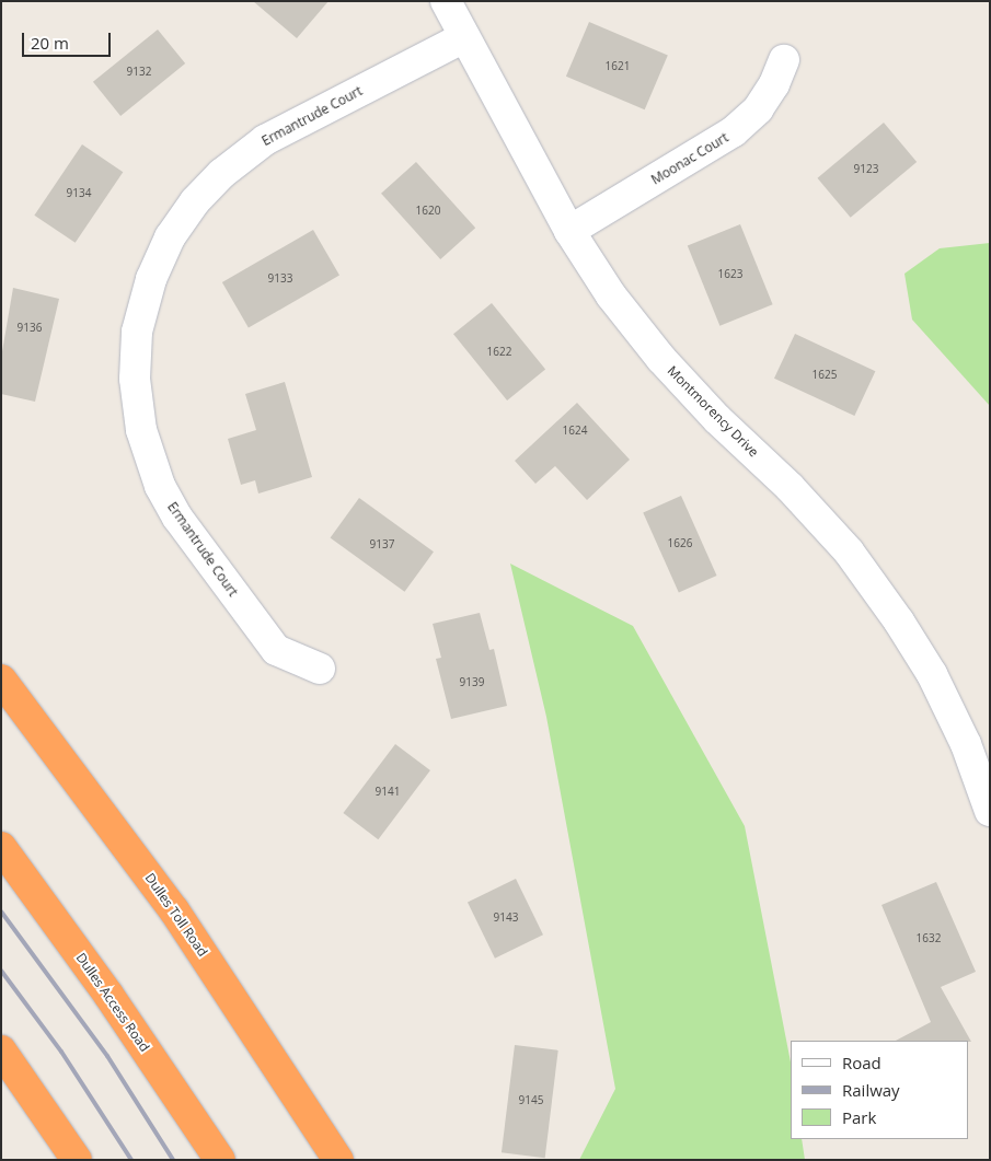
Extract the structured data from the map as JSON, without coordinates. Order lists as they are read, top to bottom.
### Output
{
  "streets": {
    "highway": ["Dulles Toll Road", "Dulles Access Road"],
    "street": ["Ermantrude Court", "Moonac Court", "Montmorency Drive"]
  },
  "crossings": [
    ["Ermantrude Court", "Montmorency Drive"],
    ["Moonac Court", "Montmorency Drive"]
  ],
  "house_numbers": [
    "1621",
    "9132",
    "9123",
    "9134",
    "1620",
    "1623",
    "9133",
    "9136",
    "1622",
    "1625",
    "1624",
    "1626",
    "9137",
    "9139",
    "9141",
    "9143",
    "1632",
    "9145"
  ],
  "legend": ["Road", "Railway", "Park"],
  "scale_bar": "20 m"
}
